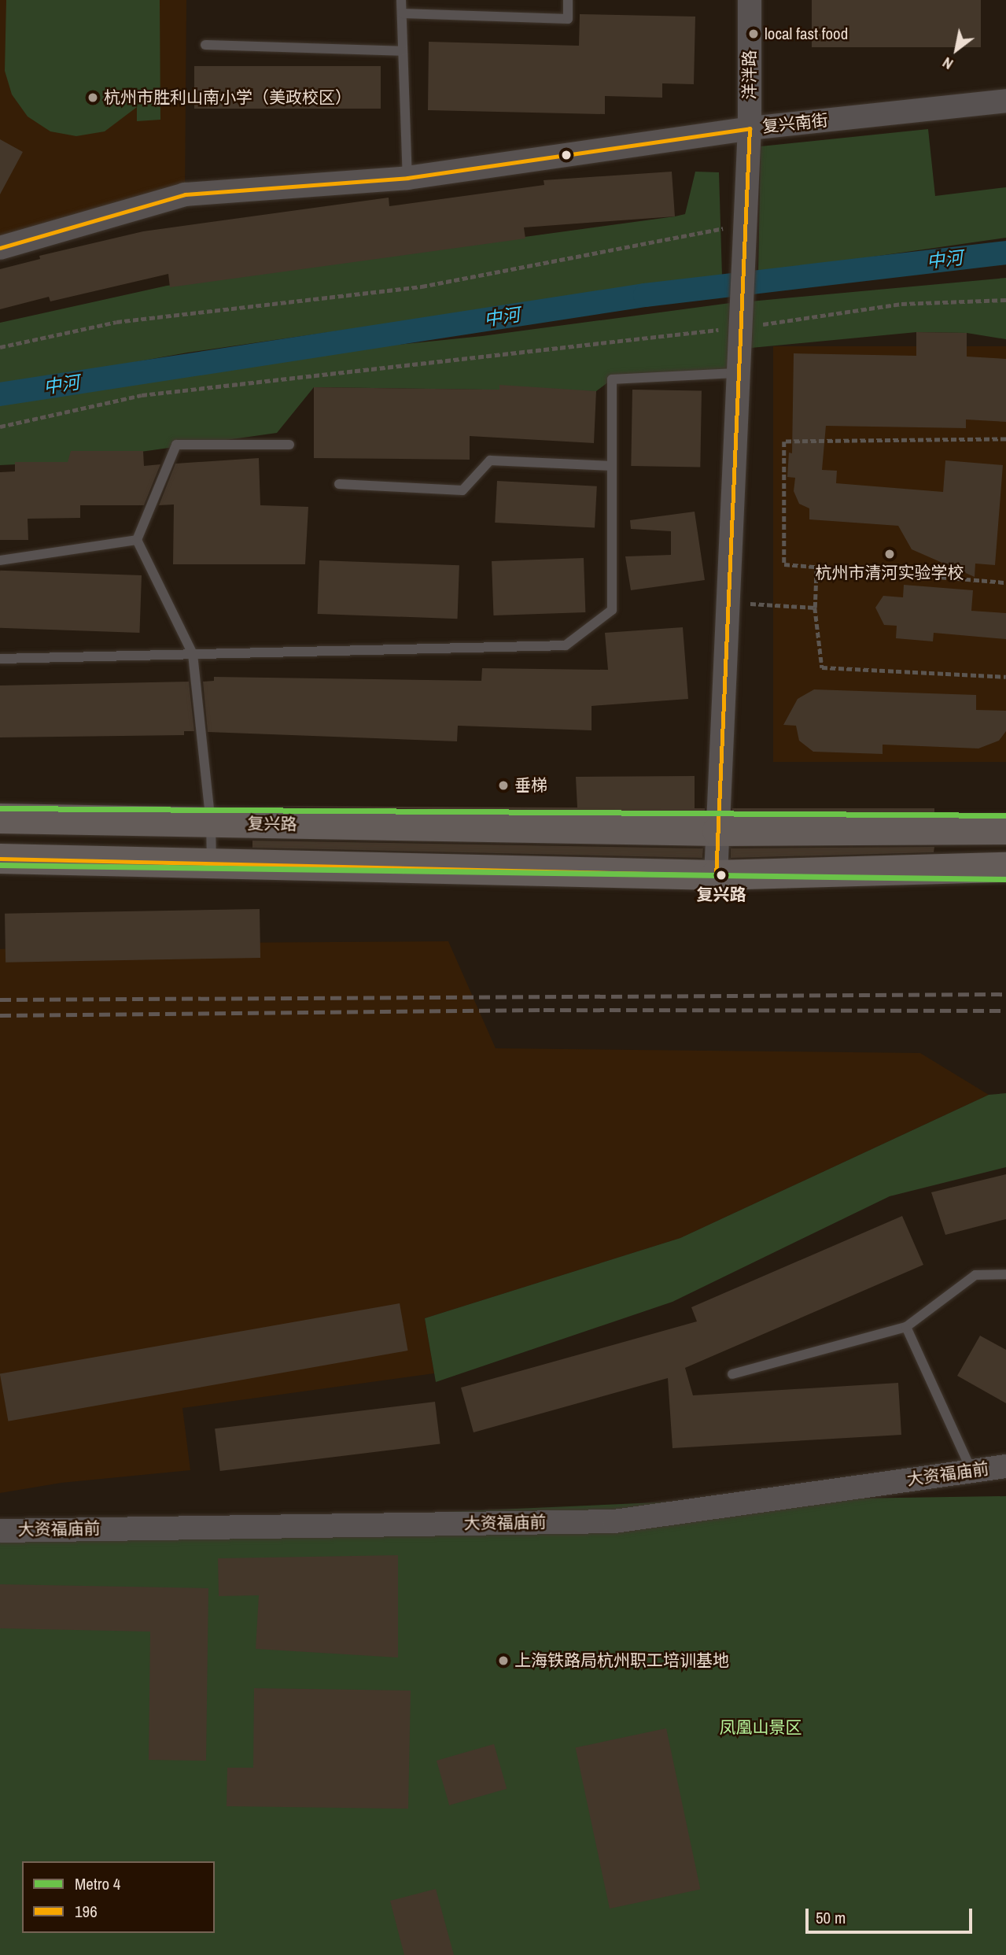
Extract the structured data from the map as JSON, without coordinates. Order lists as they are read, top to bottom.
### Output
{
  "streets": {
    "main road": ["复兴路"],
    "street": ["洋泮路", "复兴南街", "大资福庙前"]
  },
  "crossings": [
    ["洋泮路", "复兴南街"],
    ["洋泮路", "复兴路"]
  ],
  "water": ["中河"],
  "parks": ["凤凰山景区"],
  "places": [
    "local fast food",
    "杭州市胜利山南小学（美政校区）",
    "杭州市清河实验学校",
    "垂梯",
    "复兴路",
    "上海铁路局杭州职工培训基地"
  ],
  "lines": ["transit line 196", "metro line 4"],
  "legend": ["Metro 4", "196"],
  "scale_bar": "50 m",
  "north": "bottom left"
}
